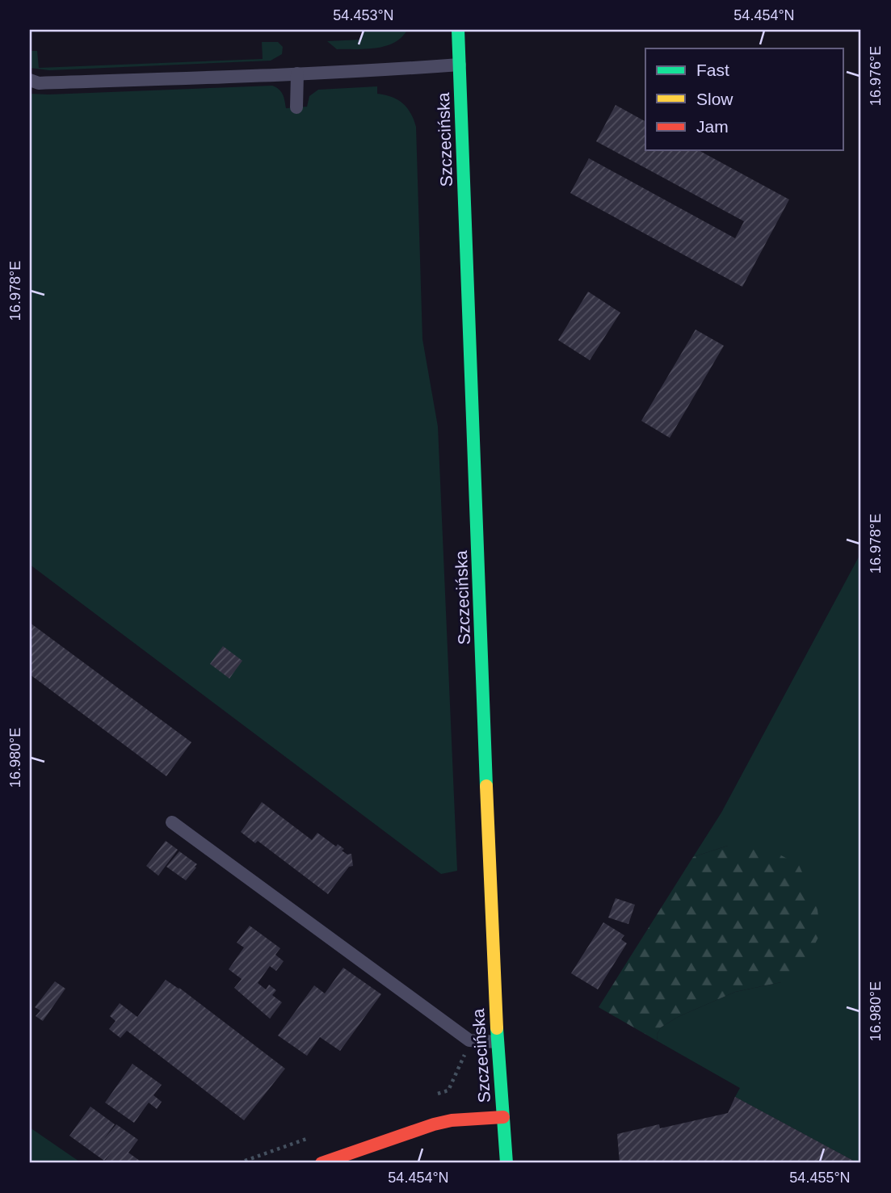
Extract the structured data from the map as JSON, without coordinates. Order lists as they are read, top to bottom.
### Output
{
  "streets": {
    "main road": ["Szczecińska"]
  },
  "legend": ["Fast", "Slow", "Jam"],
  "coordinates": [
    "54.453°N",
    "54.454°N",
    "16.976°E",
    "16.978°E",
    "16.980°E",
    "54.455°N"
  ]
}
